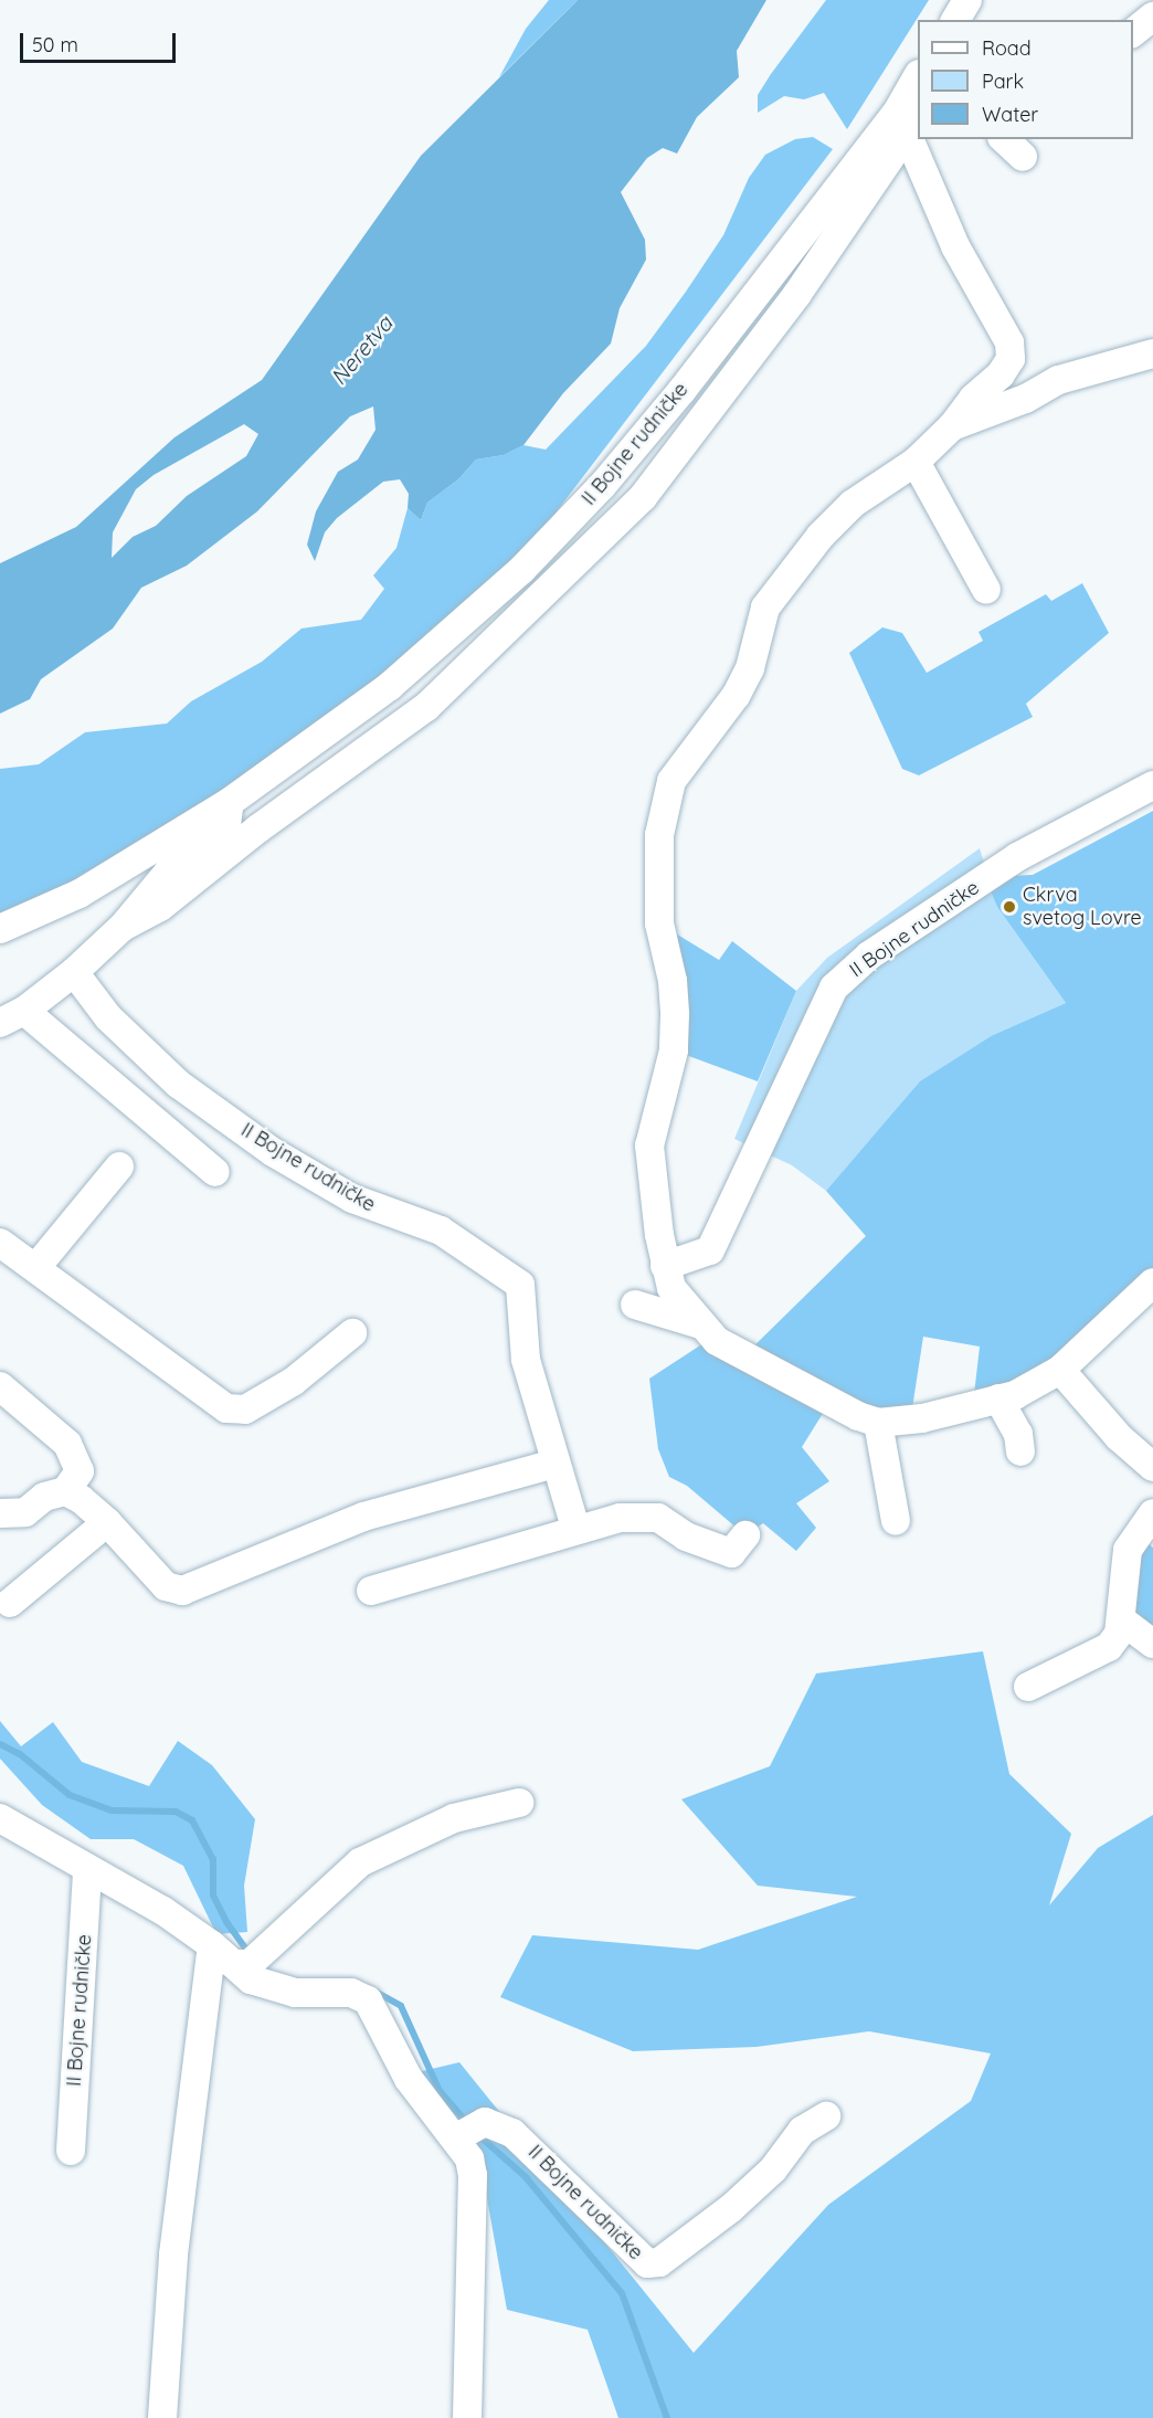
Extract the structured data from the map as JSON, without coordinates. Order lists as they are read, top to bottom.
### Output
{
  "streets": {
    "street": ["II Bojne rudničke"]
  },
  "water": ["Neretva"],
  "places": ["Ckrva svetog Lovre"],
  "legend": ["Road", "Park", "Water"],
  "scale_bar": "50 m"
}
